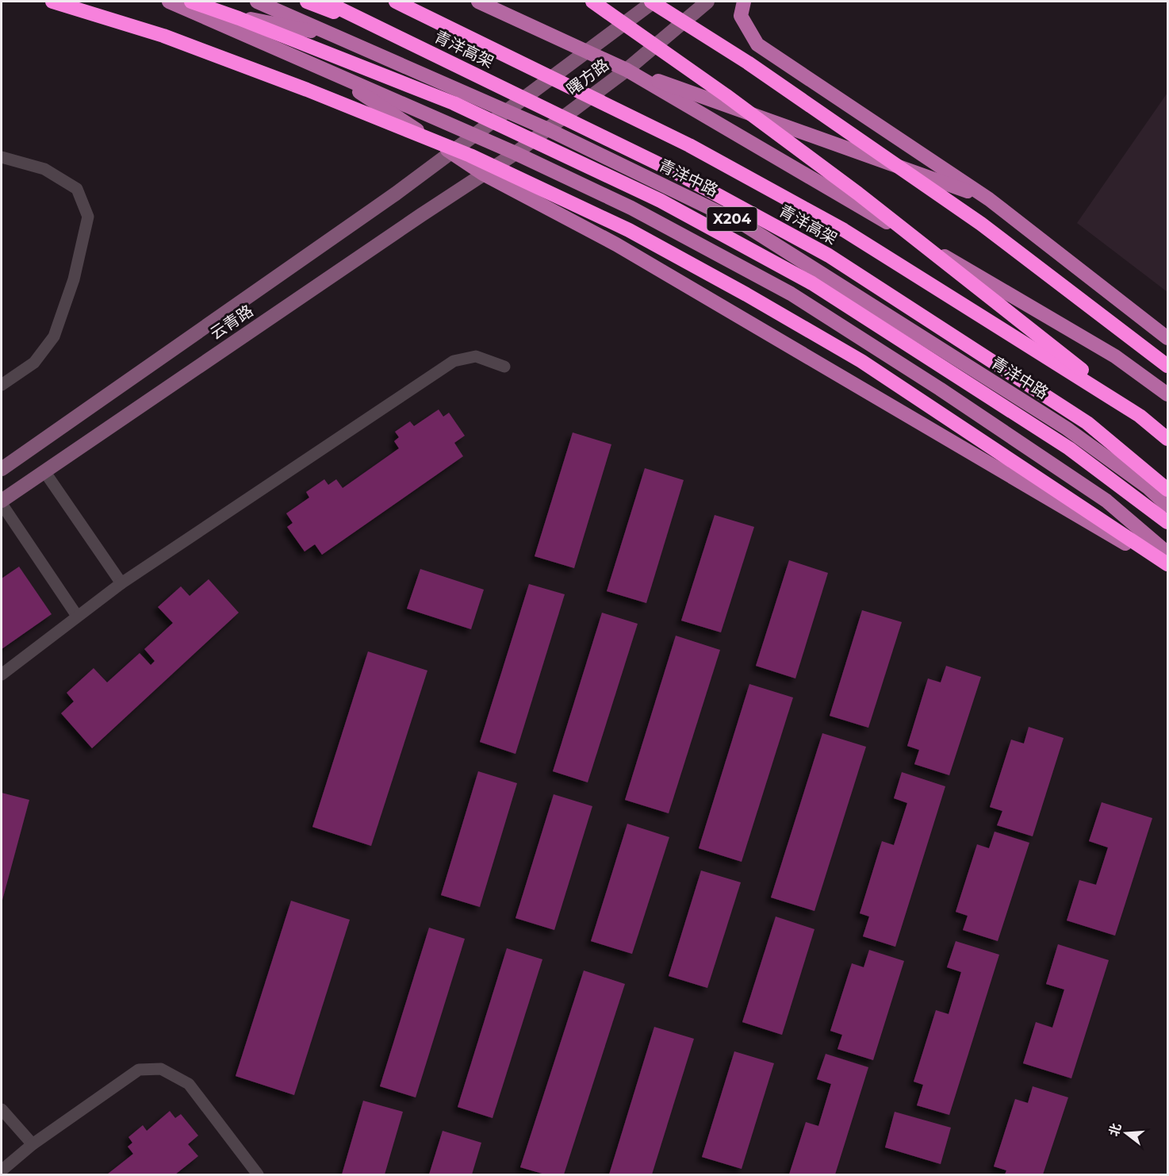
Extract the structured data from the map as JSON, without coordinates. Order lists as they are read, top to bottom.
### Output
{
  "streets": {
    "highway": ["青洋高架"],
    "main road": ["青洋中路", "X204"],
    "street": ["曙方路", "云青路"]
  },
  "crossings": [
    ["曙方路", "青洋中路"],
    ["曙方路", "云青路"]
  ],
  "north": "left"
}
